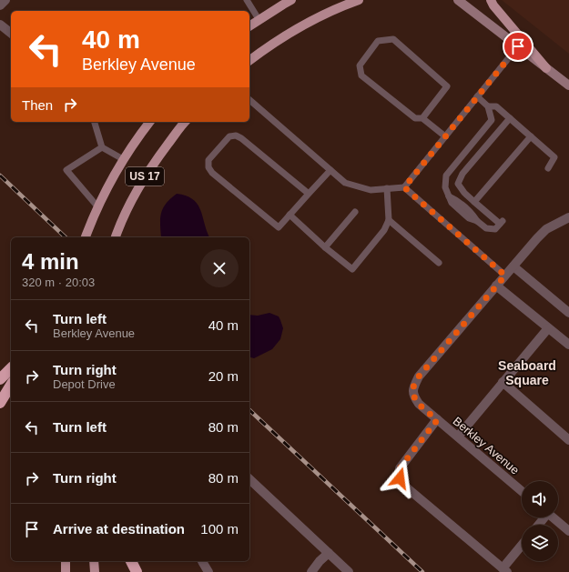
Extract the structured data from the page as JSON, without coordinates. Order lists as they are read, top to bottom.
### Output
{
  "streets": {
    "main road": ["US 17"],
    "street": ["Berkley Avenue"]
  },
  "districts": ["Seaboard Square"],
  "page": {
    "turn": ["40 m", "Berkley Avenue"],
    "then": "Then",
    "heading": ["4 min", "320 m · 20:03"],
    "list": [
      {
        "name": "Turn left",
        "note": "Berkley Avenue",
        "value": "40 m"
      },
      {
        "name": "Turn right",
        "note": "Depot Drive",
        "value": "20 m"
      },
      {
        "name": "Turn left",
        "value": "80 m"
      },
      {
        "name": "Turn right",
        "value": "80 m"
      },
      {
        "name": "Arrive at destination",
        "value": "100 m"
      }
    ]
  }
}
